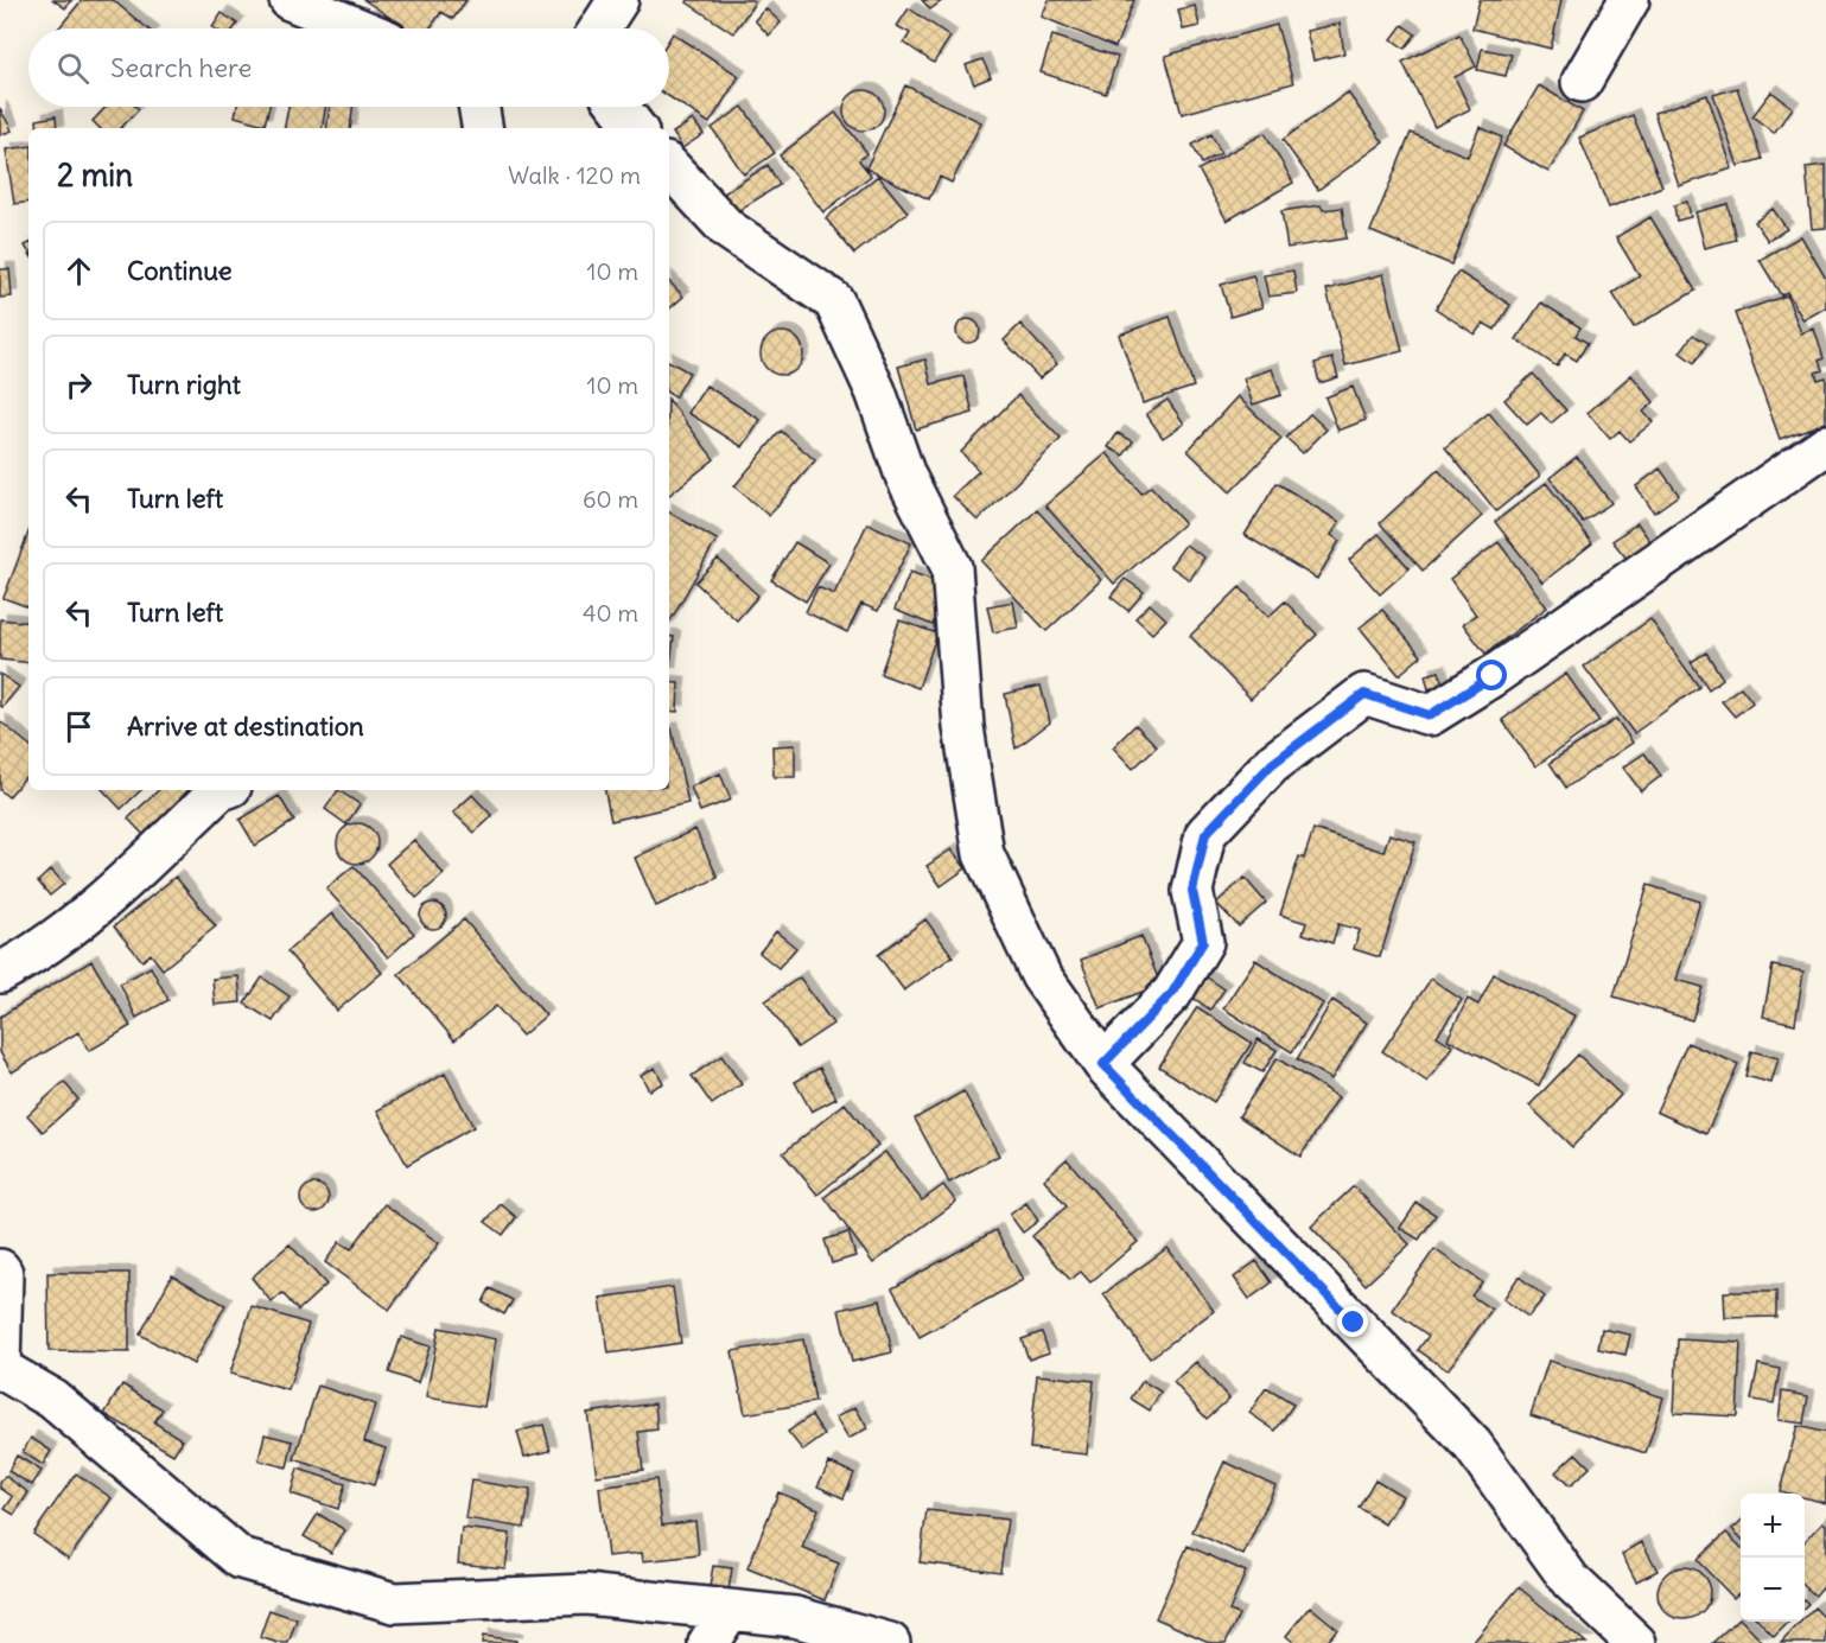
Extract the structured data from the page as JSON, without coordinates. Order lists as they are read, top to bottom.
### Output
{
  "page": {
    "search": "Search here",
    "heading": ["2 min", "Walk · 120 m"],
    "list": [
      ["Continue", "10 m"],
      ["Turn right", "10 m"],
      ["Turn left", "60 m"],
      ["Turn left", "40 m"],
      "Arrive at destination"
    ],
    "map_buttons": ["+", "−"]
  }
}
